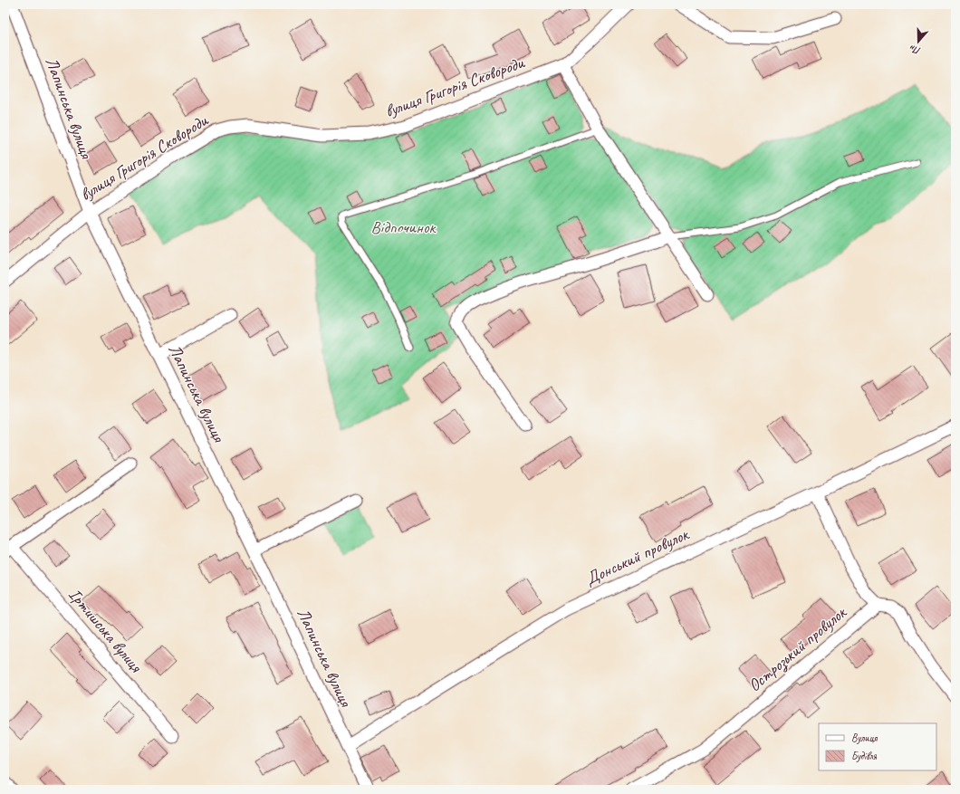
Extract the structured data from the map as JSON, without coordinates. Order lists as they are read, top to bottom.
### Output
{
  "streets": {
    "street": [
      "вулиця Григорія Сковороди",
      "Лапинська вулиця",
      "Донський провулок",
      "Іртишська вулиця",
      "Острозький провулок"
    ]
  },
  "crossings": [
    ["вулиця Григорія Сковороди", "Лапинська вулиця"],
    ["Лапинська вулиця", "Донський провулок"]
  ],
  "parks": ["Відпочинок"],
  "legend": ["Вулиця", "Будівля"],
  "north": "bottom"
}
